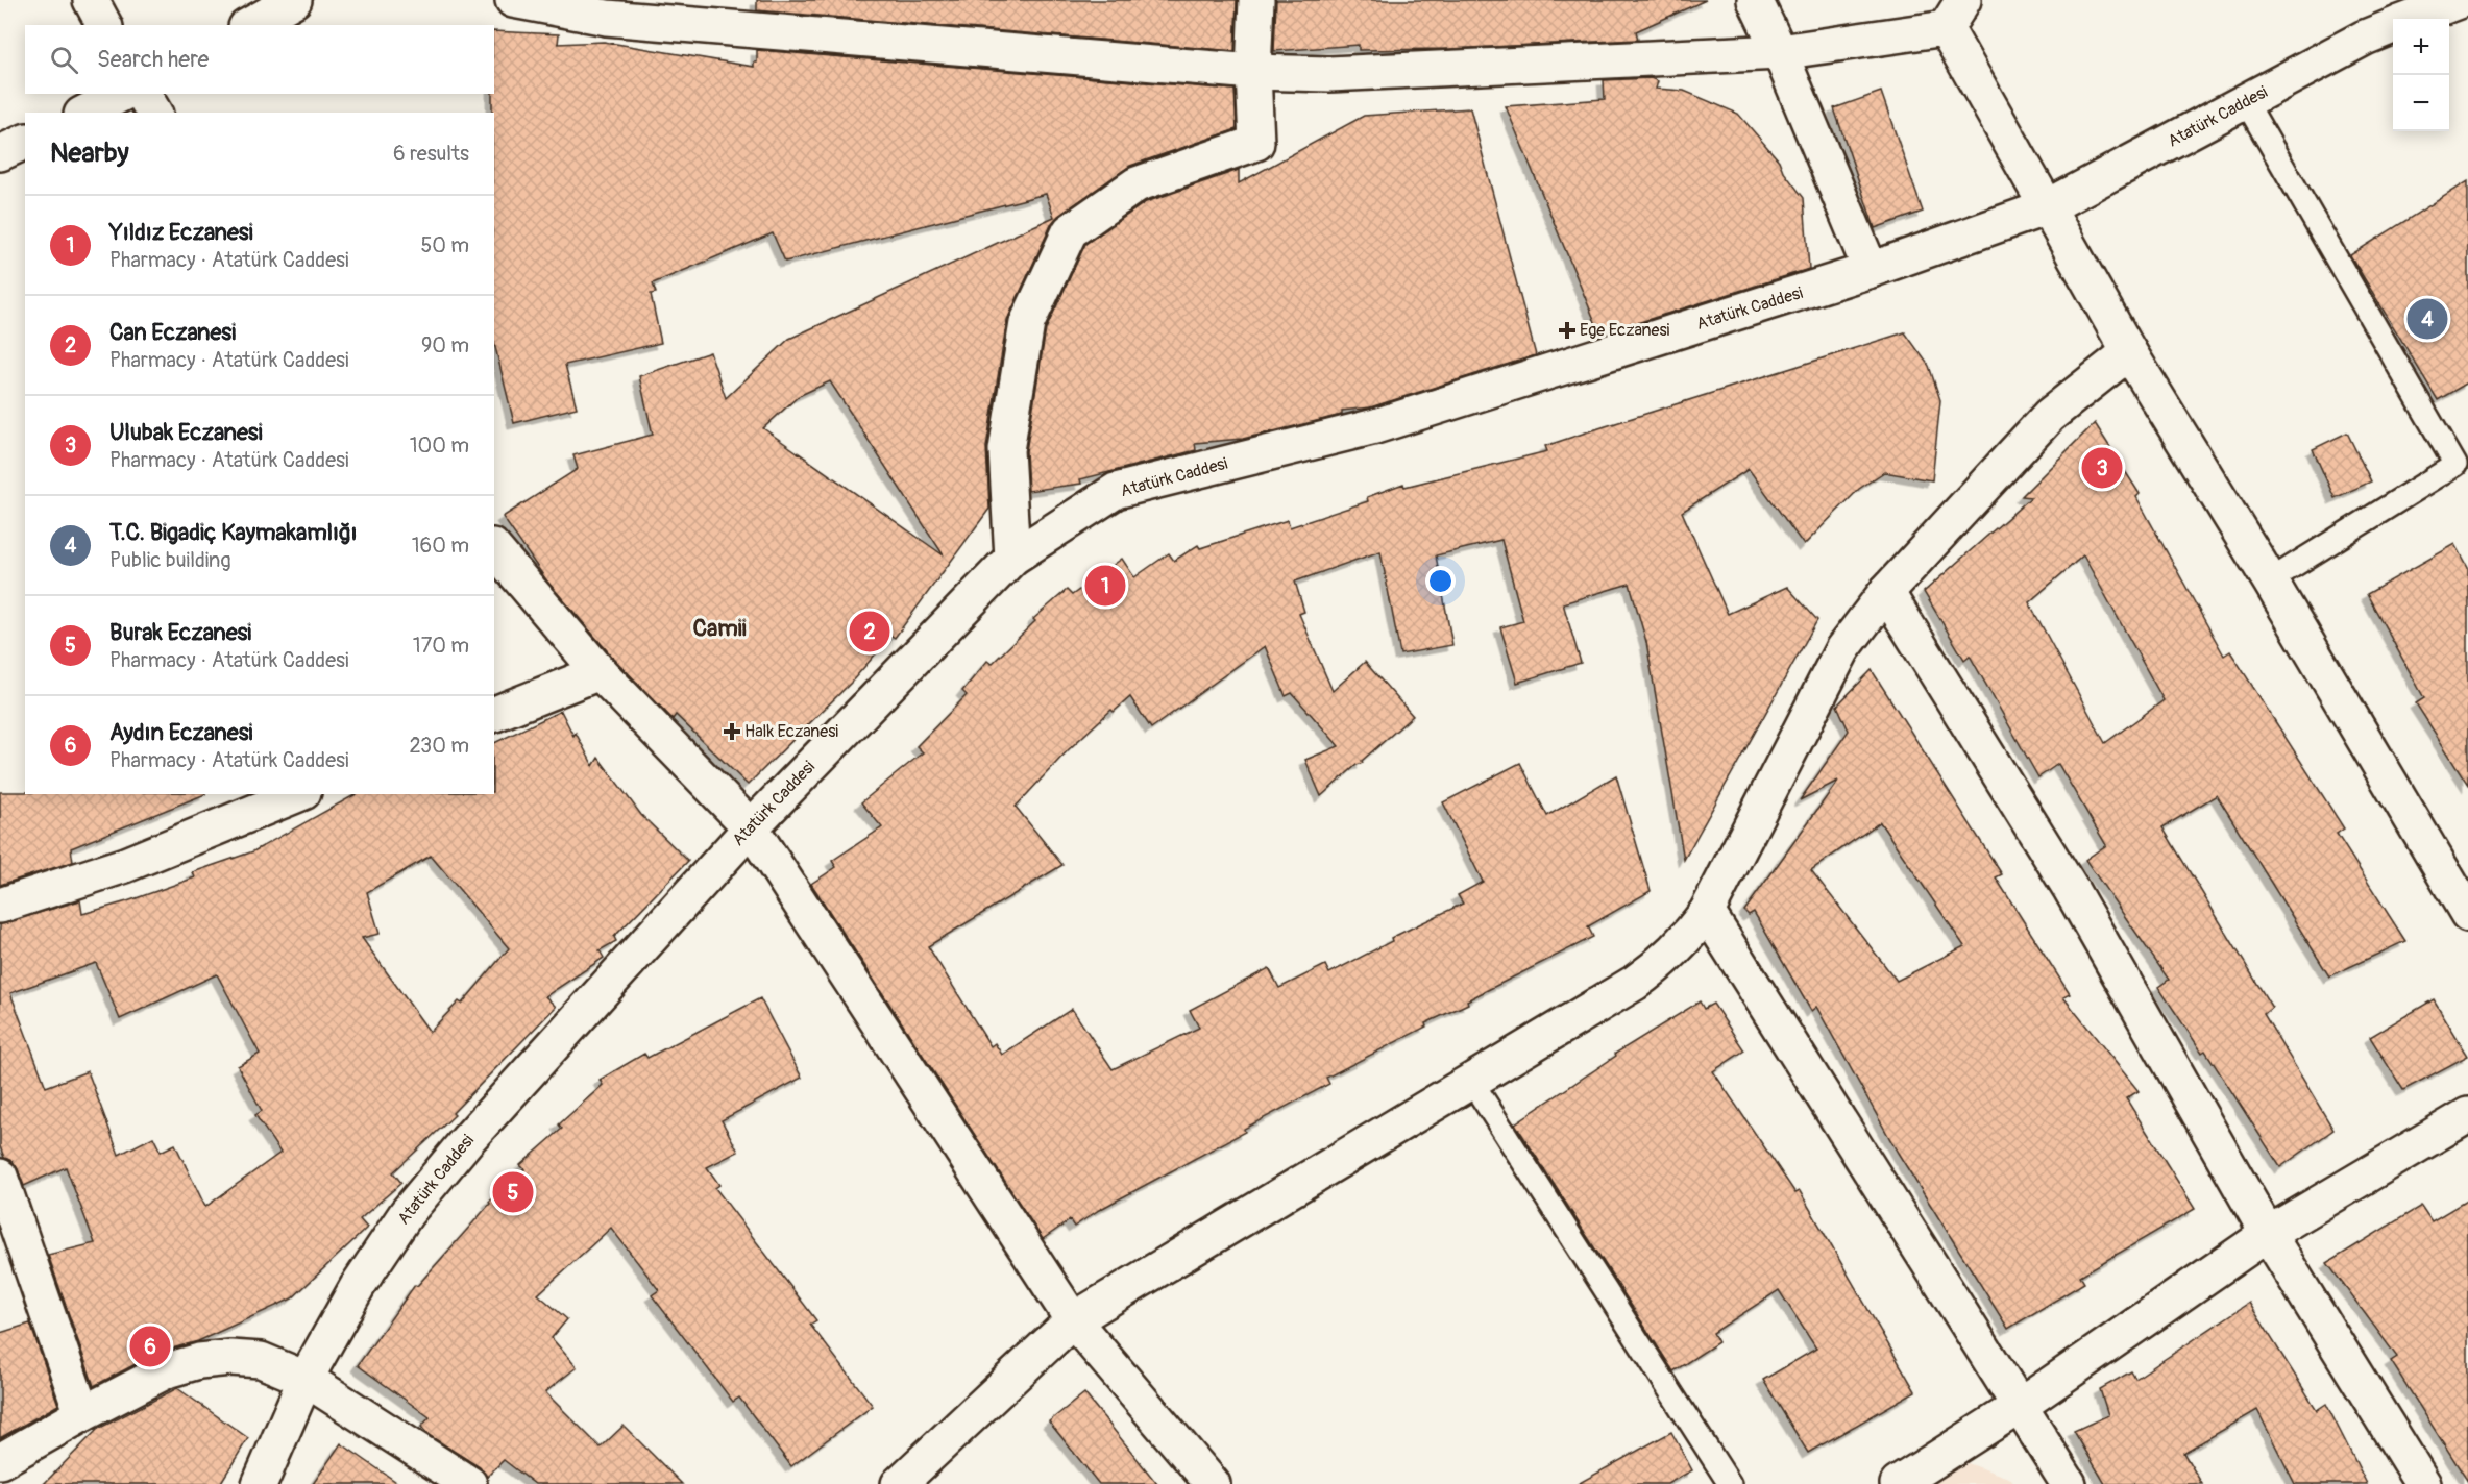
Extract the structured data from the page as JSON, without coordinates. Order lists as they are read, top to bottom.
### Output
{
  "streets": {
    "street": ["Atatürk Caddesi"]
  },
  "districts": ["Camii"],
  "places": {
    "health": ["Ege Eczanesi", "Halk Eczanesi"]
  },
  "page": {
    "map_buttons": ["+", "−"],
    "search": "Search here",
    "heading": ["Nearby", "6 results"],
    "list": [
      {
        "mark": "1",
        "name": "Yıldız Eczanesi",
        "note": "Pharmacy · Atatürk Caddesi",
        "value": "50 m"
      },
      {
        "mark": "2",
        "name": "Can Eczanesi",
        "note": "Pharmacy · Atatürk Caddesi",
        "value": "90 m"
      },
      {
        "mark": "3",
        "name": "Ulubak Eczanesi",
        "note": "Pharmacy · Atatürk Caddesi",
        "value": "100 m"
      },
      {
        "mark": "4",
        "name": "T.C. Bigadiç Kaymakamlığı",
        "note": "Public building",
        "value": "160 m"
      },
      {
        "mark": "5",
        "name": "Burak Eczanesi",
        "note": "Pharmacy · Atatürk Caddesi",
        "value": "170 m"
      },
      {
        "mark": "6",
        "name": "Aydın Eczanesi",
        "note": "Pharmacy · Atatürk Caddesi",
        "value": "230 m"
      }
    ],
    "pins": [
      "4",
      "3",
      "1",
      "2",
      "5",
      "6"
    ]
  }
}
